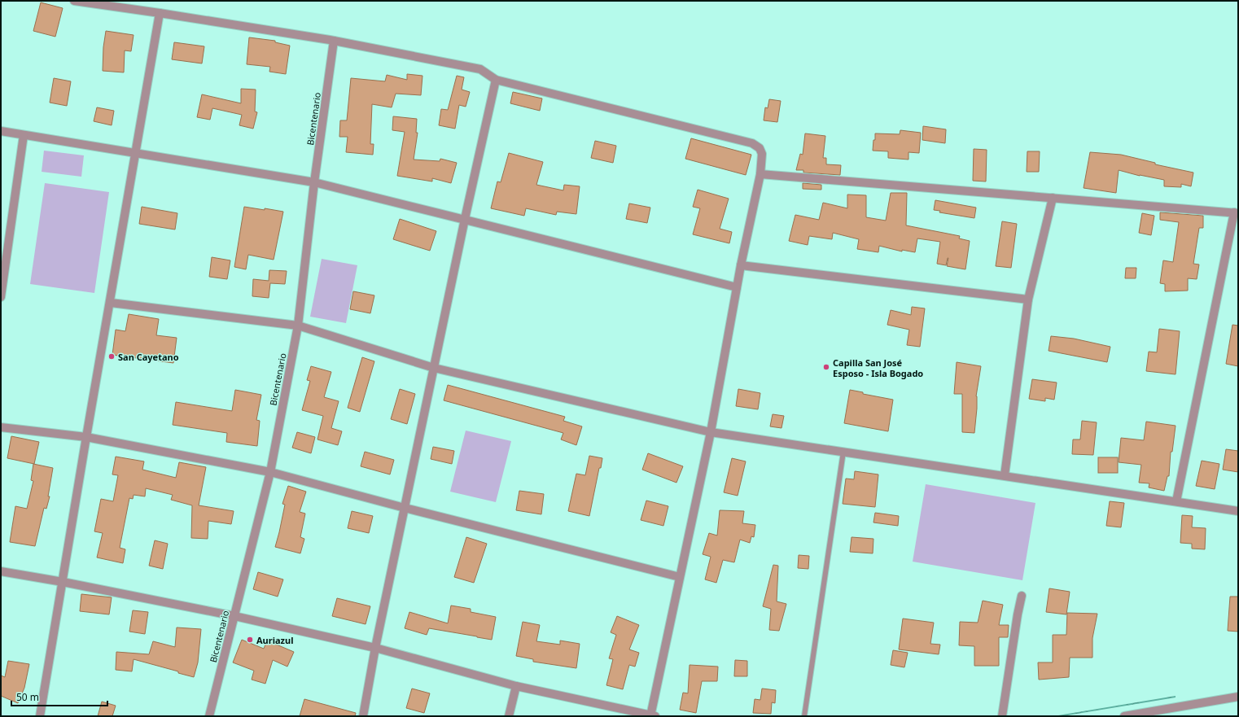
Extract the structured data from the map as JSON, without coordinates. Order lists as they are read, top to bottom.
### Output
{
  "streets": {
    "street": ["Bicentenario"]
  },
  "places": ["San Cayetano", "Capilla San José Esposo - Isla Bogado", "Auriazul"],
  "scale_bar": "50 m"
}
